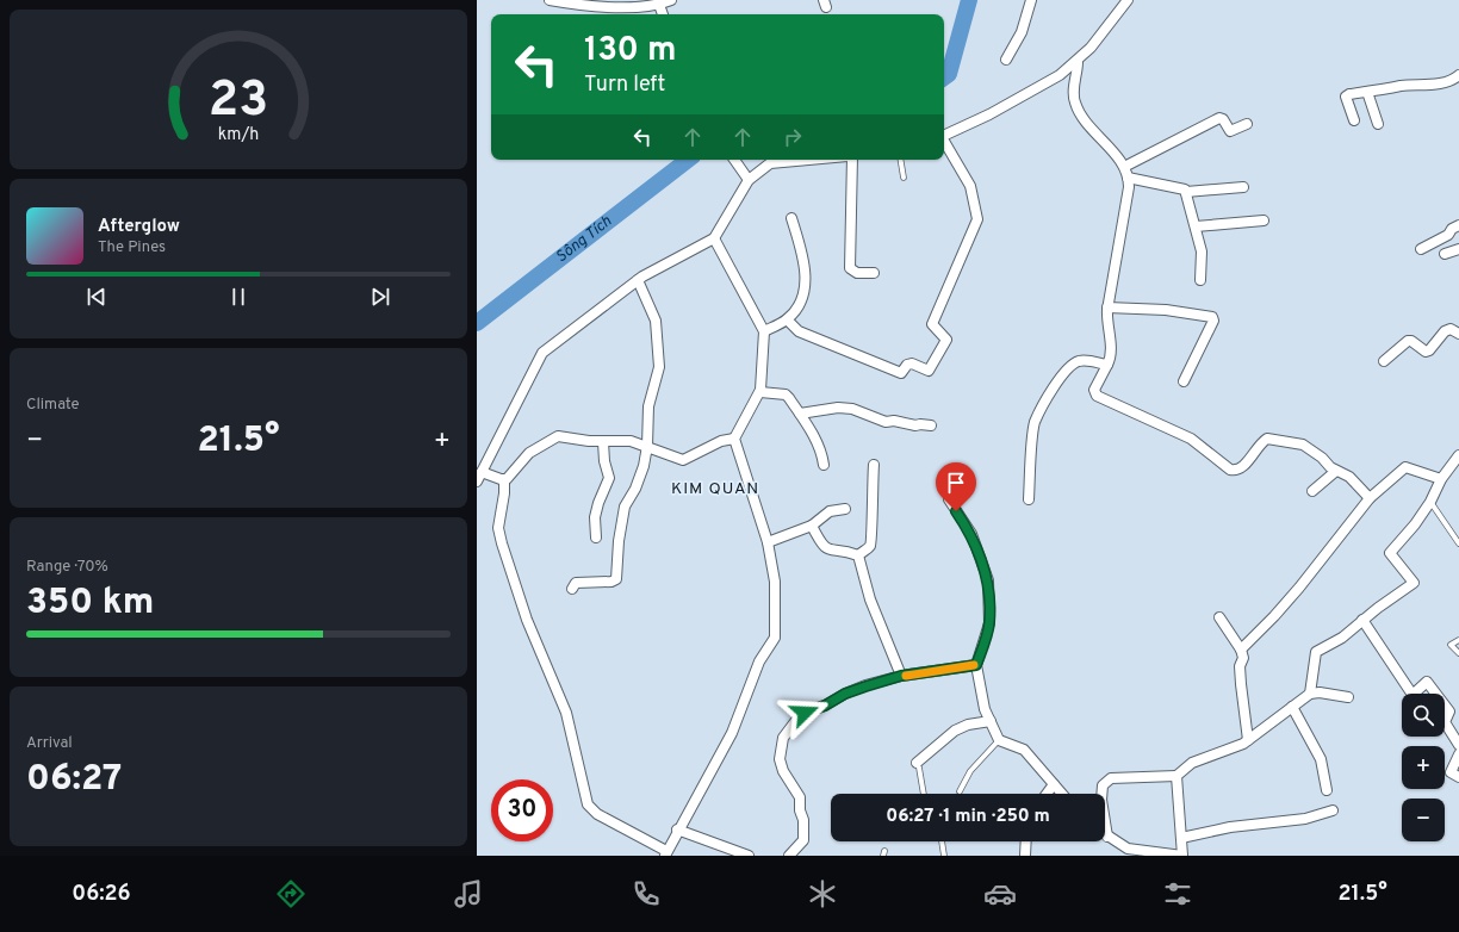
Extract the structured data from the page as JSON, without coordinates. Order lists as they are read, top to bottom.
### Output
{
  "districts": ["KIM QUAN"],
  "water": ["Sông Tích"],
  "page": {
    "turn": ["130 m", "Turn left"],
    "song": ["Afterglow", "The Pines"],
    "tile": [
      "Climate",
      ["Range · 70%", "350 km"],
      ["Arrival", "06:27"]
    ],
    "heat": ["−", "21.5°", "+"],
    "map_buttons": ["+", "−"],
    "limit": "30",
    "trip": "06:27 · 1 min · 250 m",
    "tabs": ["06:26", "21.5°"],
    "gauge": ["23", "km/h"]
  }
}
